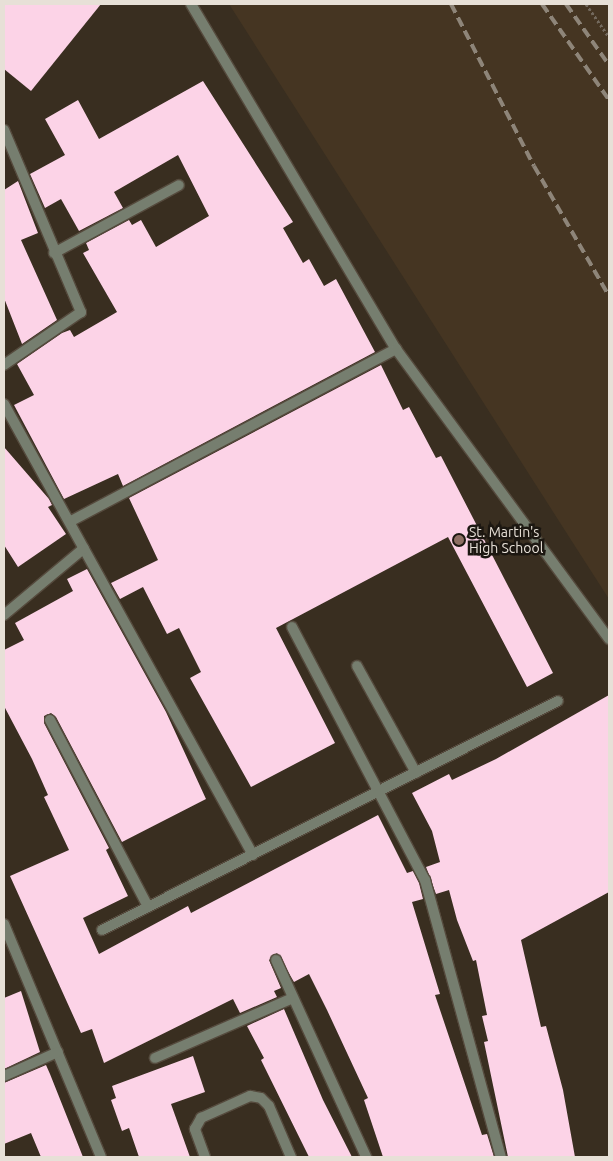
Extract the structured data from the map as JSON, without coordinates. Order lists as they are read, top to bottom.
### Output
{
  "places": ["St. Martin's High School"]
}
